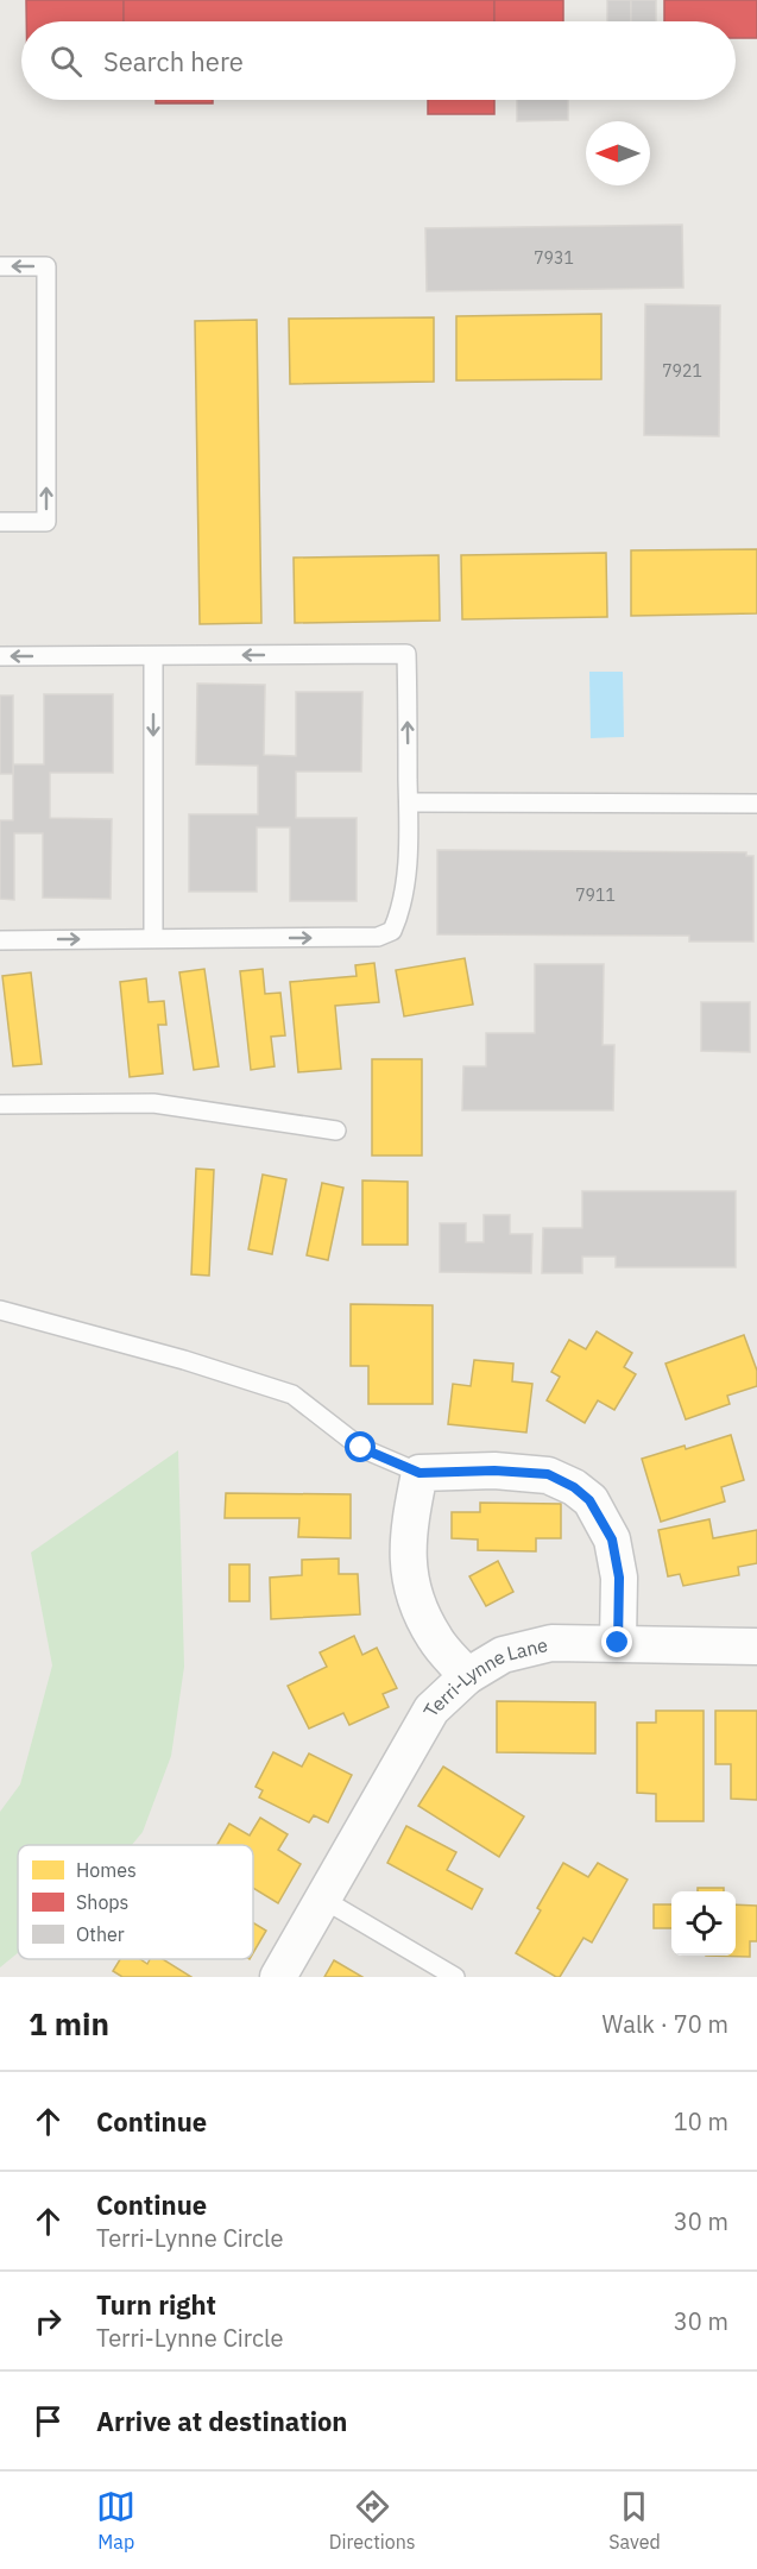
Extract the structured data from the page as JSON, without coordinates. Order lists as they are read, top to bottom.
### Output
{
  "streets": {
    "street": ["Terri-Lynne Lane"]
  },
  "house_numbers": ["7931", "7921", "7911"],
  "legend": ["Homes", "Shops", "Other"],
  "north": "left",
  "page": {
    "search": "Search here",
    "heading": ["1 min", "Walk · 70 m"],
    "list": [
      ["Continue", "10 m"],
      ["Continue", "Terri-Lynne Circle", "30 m"],
      ["Turn right", "Terri-Lynne Circle", "30 m"],
      "Arrive at destination"
    ],
    "nav": ["Map", "Directions", "Saved"]
  }
}
